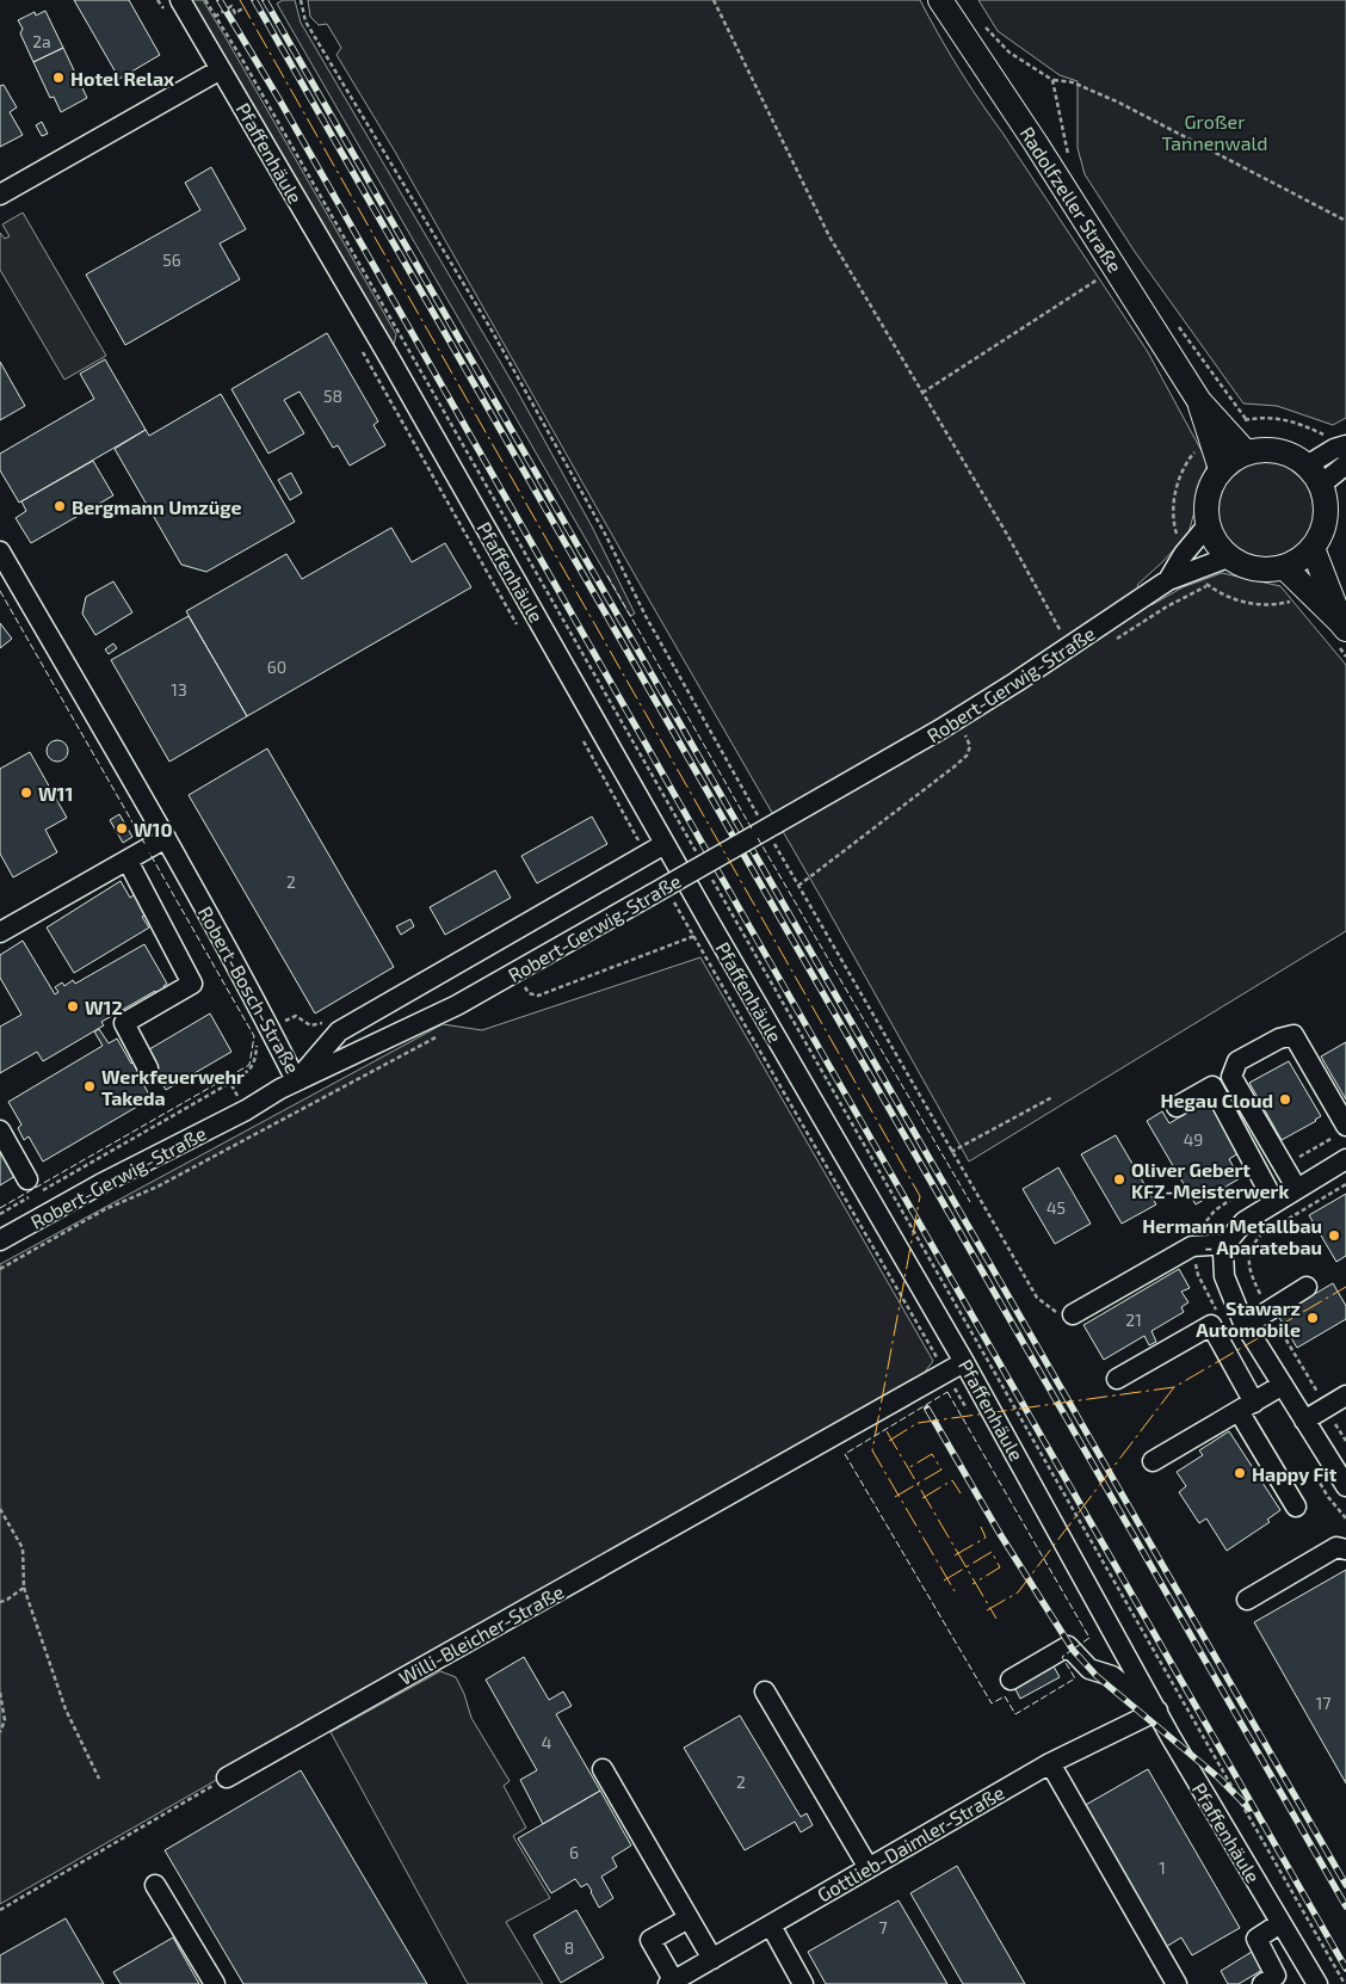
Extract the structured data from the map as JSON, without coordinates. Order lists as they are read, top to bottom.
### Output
{
  "streets": {
    "main road": ["Radolfzeller Straße"],
    "street": [
      "Pfaffenhäule",
      "Robert-Gerwig-Straße",
      "Robert-Bosch-Straße",
      "Willi-Bleicher-Straße",
      "Gottlieb-Daimler-Straße"
    ]
  },
  "crossings": [
    ["Pfaffenhäule", "Robert-Bosch-Straße"],
    ["Pfaffenhäule", "Willi-Bleicher-Straße"],
    ["Pfaffenhäule", "Gottlieb-Daimler-Straße"],
    ["Robert-Gerwig-Straße", "Robert-Bosch-Straße"]
  ],
  "parks": ["Großer Tannenwald"],
  "places": [
    "Hotel Relax",
    "Bergmann Umzüge",
    "W11",
    "W10",
    "W12",
    "Werkfeuerwehr Takeda",
    "Hegau Cloud",
    "Oliver Gebert KFZ-Meisterwerk",
    "Hermann Metallbau - Aparatebau",
    "Stawarz Automobile",
    "Happy Fit"
  ],
  "house_numbers": [
    "2a",
    "56",
    "58",
    "60",
    "13",
    "2",
    "49",
    "45",
    "21",
    "17",
    "4",
    "2",
    "6",
    "1",
    "7",
    "8"
  ]
}
